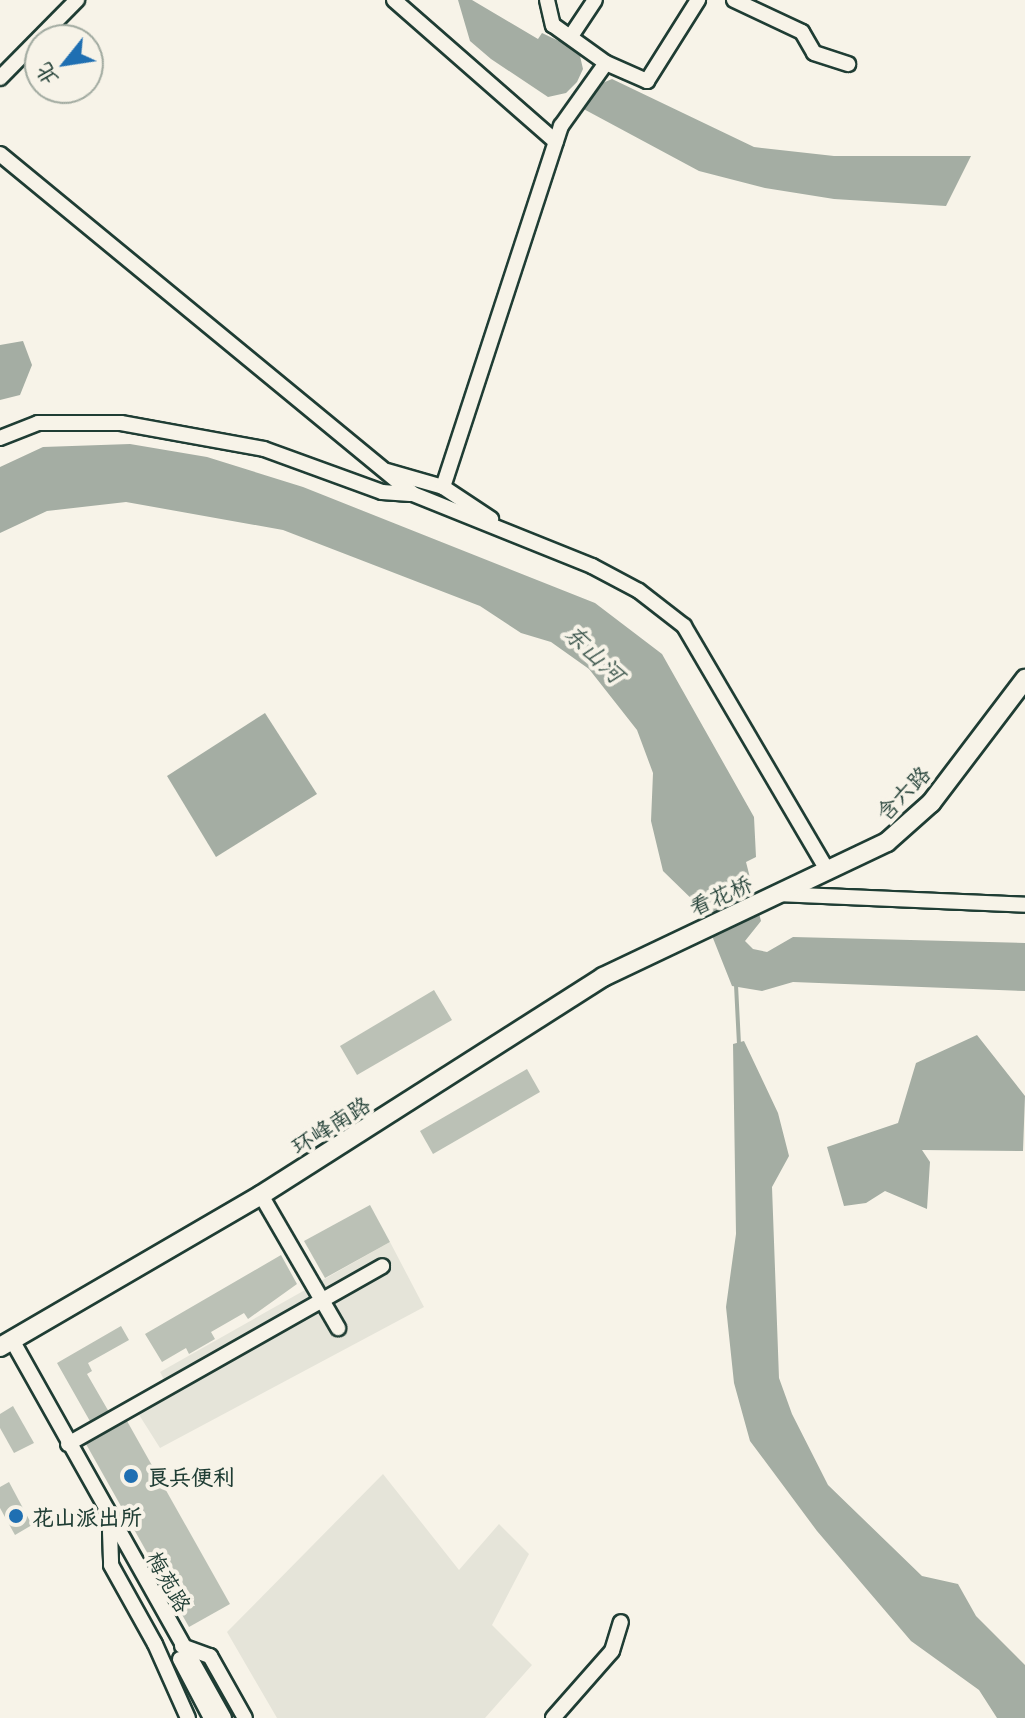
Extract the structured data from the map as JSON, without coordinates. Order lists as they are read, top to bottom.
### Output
{
  "streets": {
    "main road": ["含六路", "看花桥", "环峰南路"],
    "street": ["梅苑路"]
  },
  "crossings": [
    ["含六路", "看花桥"],
    ["看花桥", "环峰南路"],
    ["环峰南路", "梅苑路"]
  ],
  "water": ["东山河"],
  "places": ["良兵便利", "花山派出所"],
  "north": "bottom left"
}
